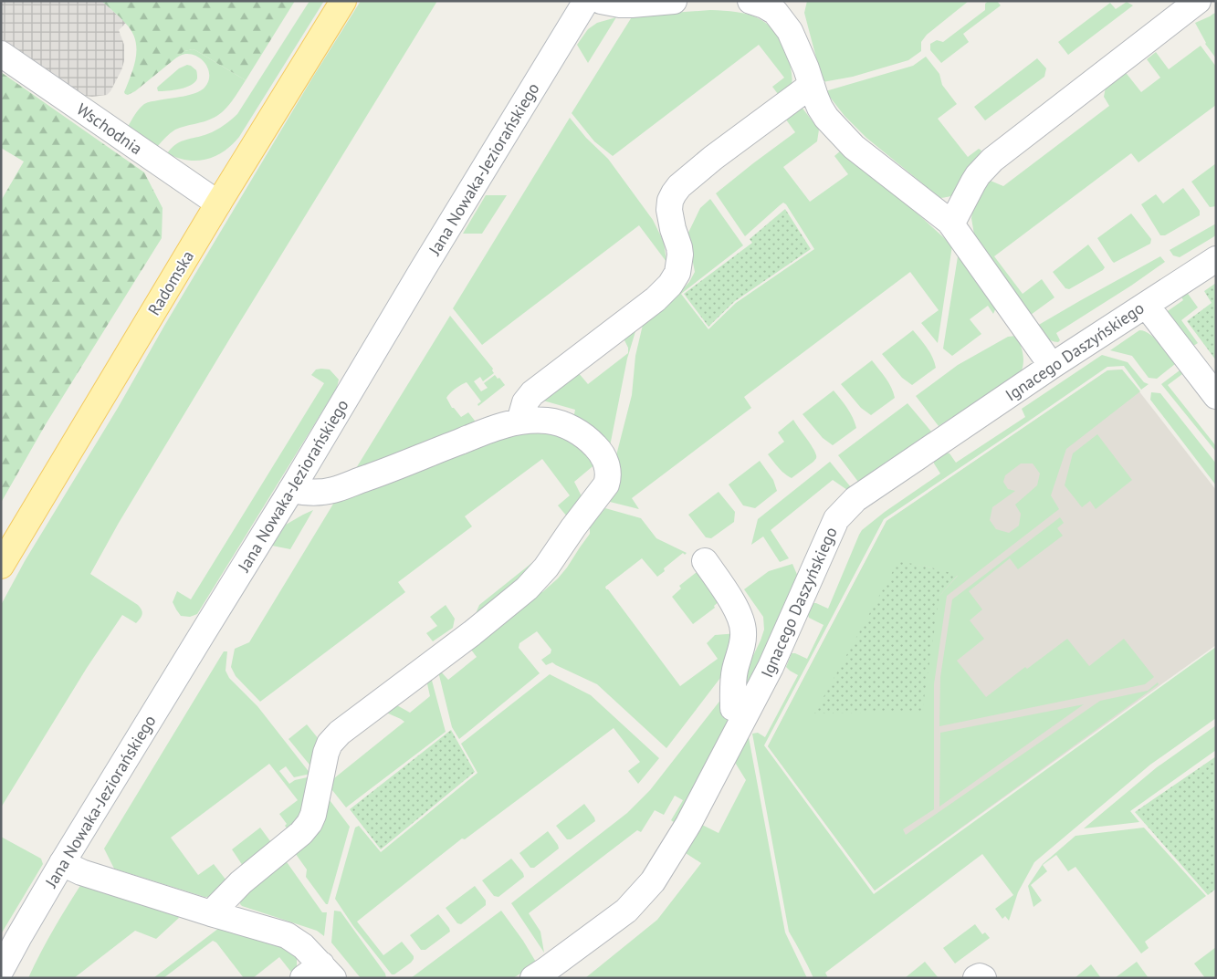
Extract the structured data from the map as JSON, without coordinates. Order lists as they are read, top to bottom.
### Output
{
  "streets": {
    "main road": ["Radomska"],
    "street": ["Wschodnia", "Jana Nowaka-Jeziorańskiego", "Ignacego Daszyńskiego"]
  },
  "crossings": [
    ["Wschodnia", "Radomska"]
  ]
}
